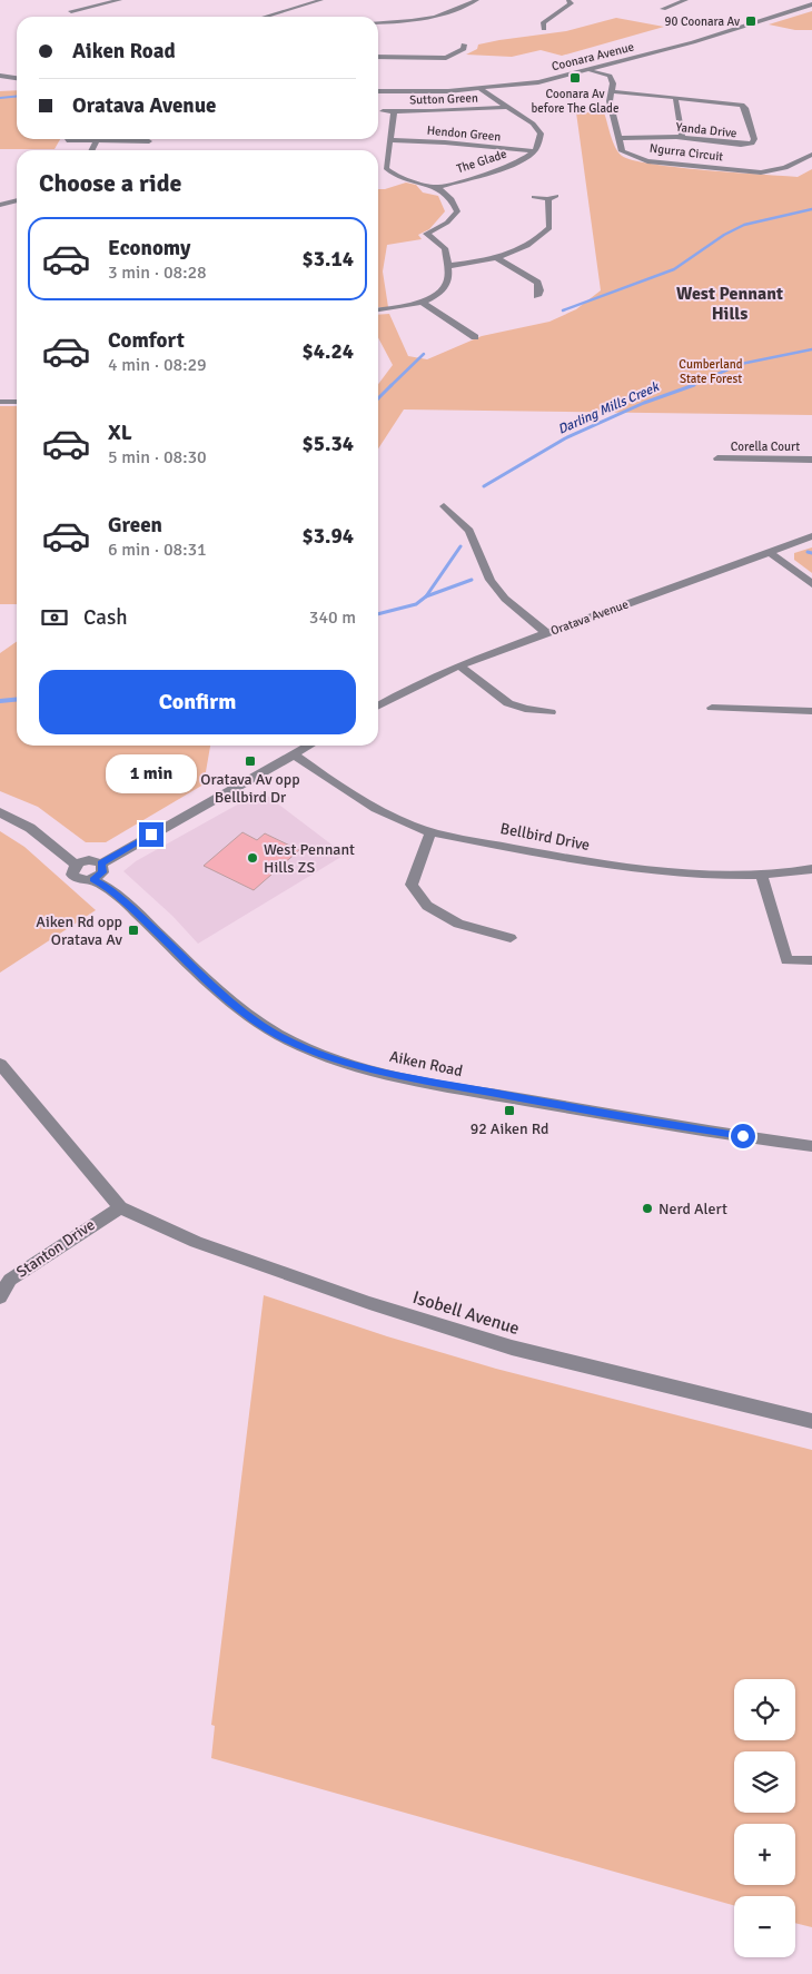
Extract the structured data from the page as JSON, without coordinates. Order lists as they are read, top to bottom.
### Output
{
  "streets": {
    "street": [
      "Coonara Avenue",
      "Sutton Green",
      "Yanda Drive",
      "Hendon Green",
      "Ngurra Circuit",
      "The Glade",
      "Corella Court",
      "Oratava Avenue",
      "Bellbird Drive",
      "Aiken Road",
      "Stanton Drive",
      "Isobell Avenue"
    ]
  },
  "crossings": [
    ["Yanda Drive", "Ngurra Circuit"],
    ["Hendon Green", "The Glade"],
    ["Stanton Drive", "Isobell Avenue"]
  ],
  "districts": ["West Pennant Hills"],
  "water": ["Darling Mills Creek"],
  "parks": ["Cumberland State Forest"],
  "places": {
    "transit": [
      "90 Coonara Av",
      "Coonara Av before The Glade",
      "Oratava Av opp Bellbird Dr",
      "Aiken Rd opp Oratava Av",
      "92 Aiken Rd"
    ],
    "other": ["West Pennant Hills ZS", "Nerd Alert"]
  },
  "page": {
    "banner": ["Aiken Road", "Oratava Avenue"],
    "heading": "Choose a ride",
    "list": [
      {
        "name": "Economy",
        "note": "3 min · 08:28",
        "value": "$3.14"
      },
      {
        "name": "Comfort",
        "note": "4 min · 08:29",
        "value": "$4.24"
      },
      {
        "name": "XL",
        "note": "5 min · 08:30",
        "value": "$5.34"
      },
      {
        "name": "Green",
        "note": "6 min · 08:31",
        "value": "$3.94"
      }
    ],
    "pay": ["Cash", "340 m"],
    "buttons": "Confirm",
    "bubble": "1 min",
    "map_buttons": ["+", "−"]
  }
}
